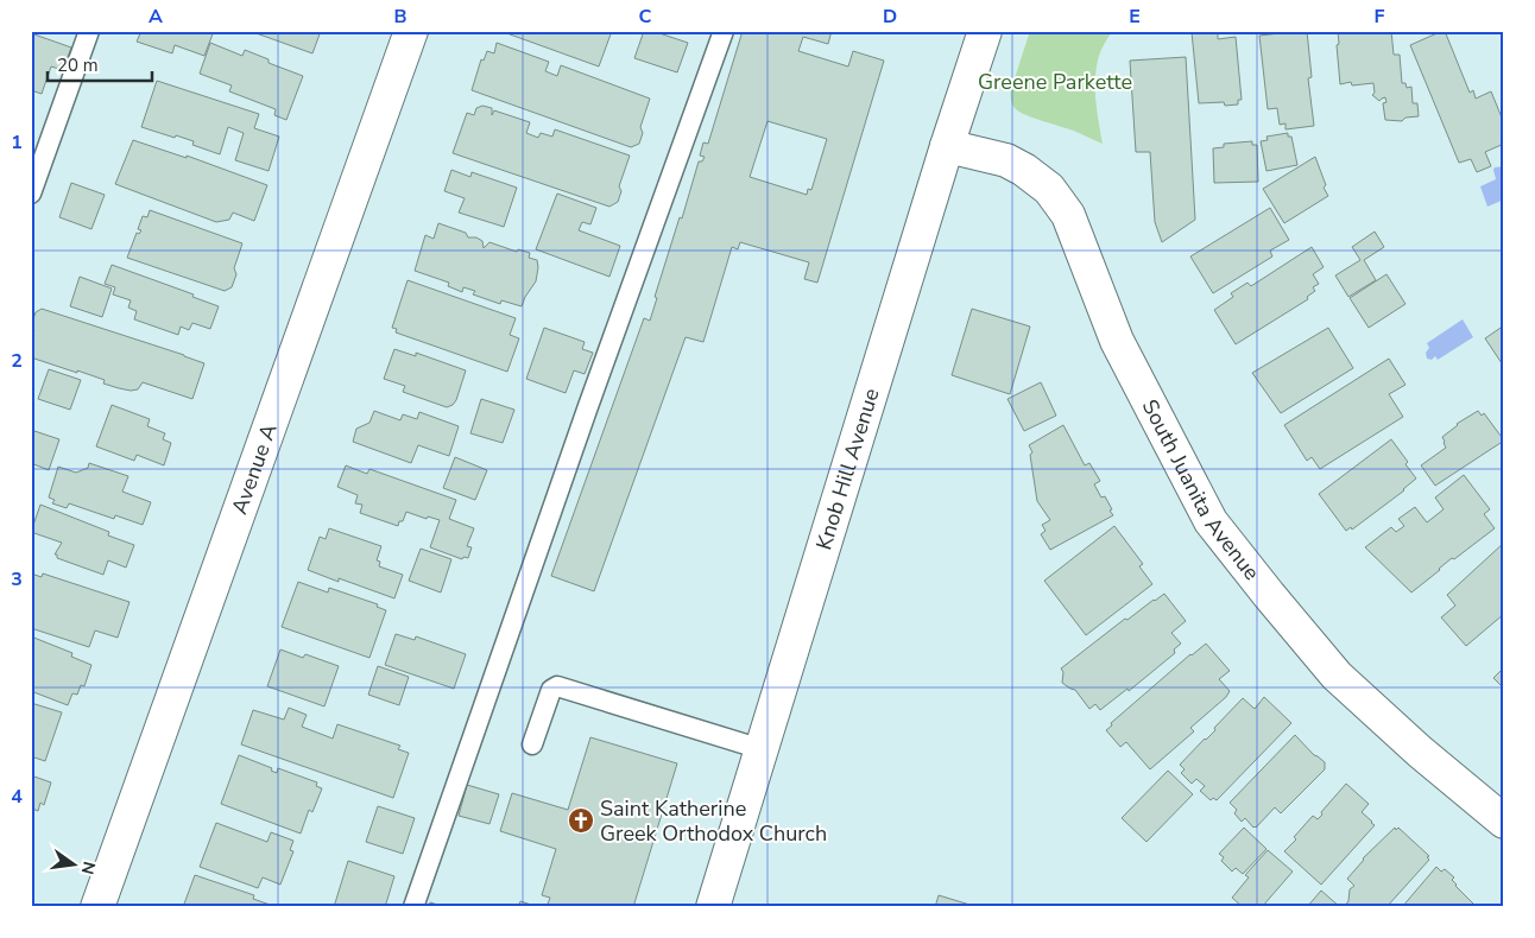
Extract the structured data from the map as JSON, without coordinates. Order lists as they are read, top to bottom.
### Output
{
  "streets": {
    "street": ["Avenue A", "Knob Hill Avenue", "South Juanita Avenue"]
  },
  "crossings": [
    ["Knob Hill Avenue", "South Juanita Avenue"]
  ],
  "parks": ["Greene Parkette"],
  "places": {
    "church": ["Saint Katherine Greek Orthodox Church"]
  },
  "scale_bar": "20 m",
  "north": "right",
  "grid": {
    "columns": [
      "A",
      "B",
      "C",
      "D",
      "E",
      "F"
    ],
    "rows": [
      "1",
      "2",
      "3",
      "4"
    ]
  }
}
